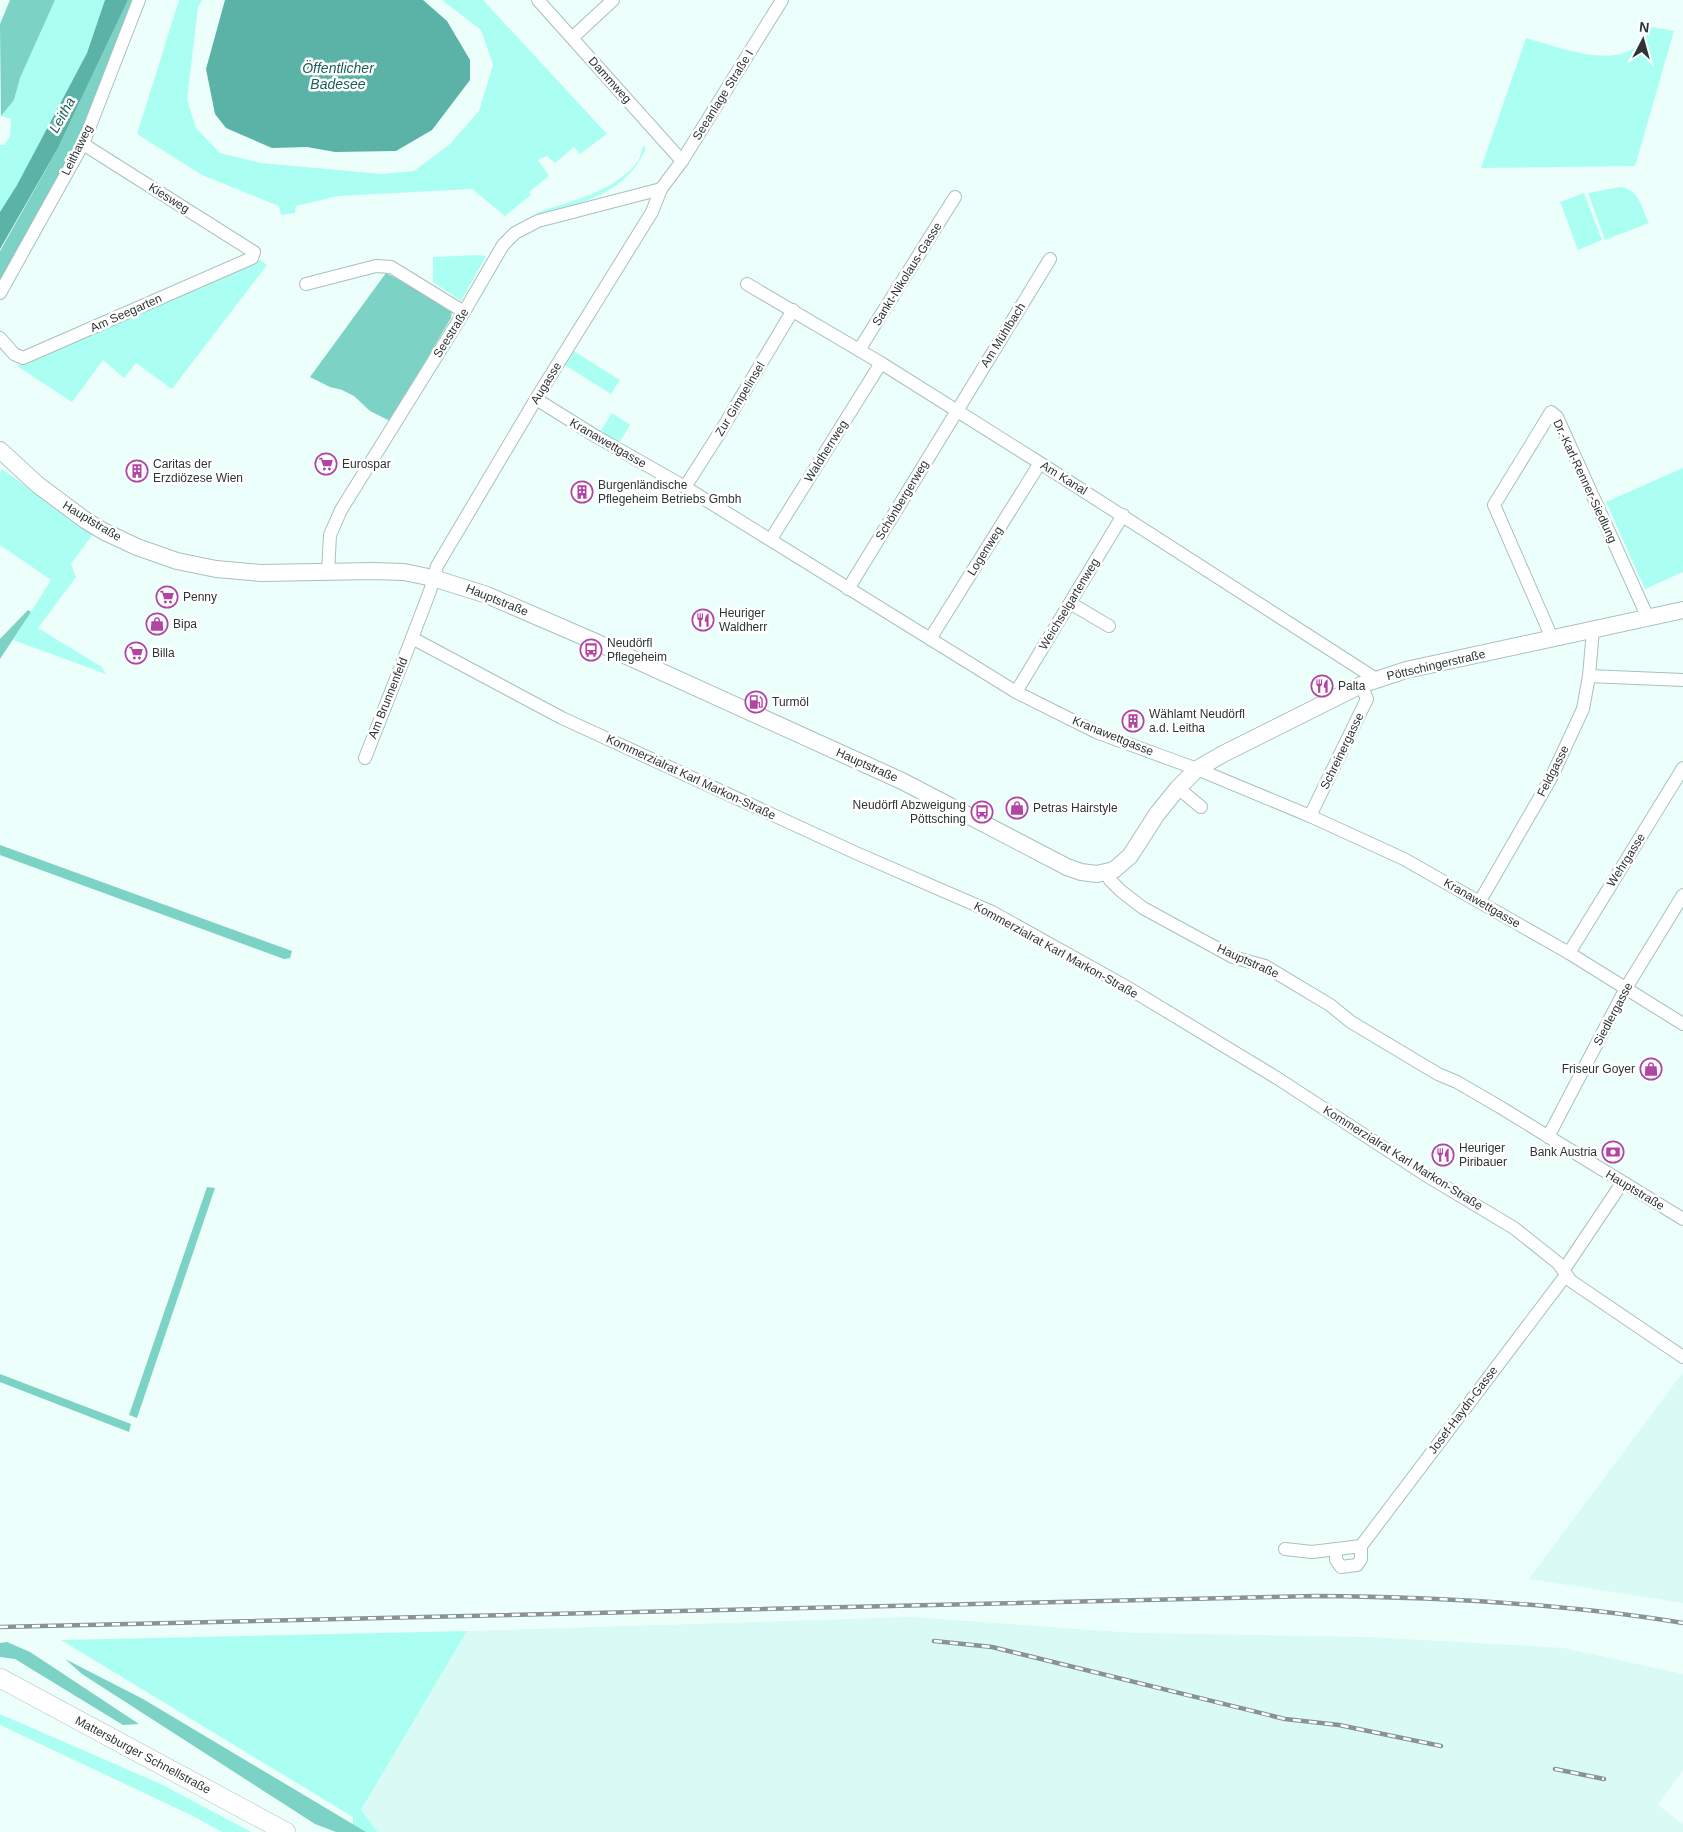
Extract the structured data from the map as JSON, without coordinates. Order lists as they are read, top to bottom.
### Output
{
  "streets": {
    "highway": ["Mattersburger Schnellstraße"],
    "main road": ["Hauptstraße", "Pöttschingerstraße"],
    "street": [
      "Dammweg",
      "Seeanlage Straße I",
      "Leithaweg",
      "Kiesweg",
      "Sankt-Nikolaus-Gasse",
      "Am Seegarten",
      "Seestraße",
      "Am Mühlbach",
      "Augasse",
      "Zur Gimpelinsel",
      "Kranawettgasse",
      "Waldherrweg",
      "Am Kanal",
      "Dr.-Karl-Renner-Siedlung",
      "Schönbergerweg",
      "Logenweg",
      "Weichselgartenweg",
      "Am Brunnenfeld",
      "Schreinergasse",
      "Feldgasse",
      "Kommerzialrat Karl Markon-Straße",
      "Wehrgasse",
      "Siedlergasse",
      "Josef-Haydn-Gasse"
    ]
  },
  "crossings": [
    ["Dammweg", "Seeanlage Straße I"],
    ["Seeanlage Straße I", "Seestraße"],
    ["Seeanlage Straße I", "Augasse"],
    ["Leithaweg", "Kiesweg"],
    ["Kiesweg", "Am Seegarten"],
    ["Sankt-Nikolaus-Gasse", "Am Kanal"],
    ["Seestraße", "Augasse"],
    ["Seestraße", "Hauptstraße"],
    ["Am Mühlbach", "Am Kanal"],
    ["Am Mühlbach", "Schönbergerweg"],
    ["Augasse", "Kranawettgasse"],
    ["Augasse", "Hauptstraße"],
    ["Zur Gimpelinsel", "Kranawettgasse"],
    ["Zur Gimpelinsel", "Am Kanal"],
    ["Kranawettgasse", "Waldherrweg"],
    ["Kranawettgasse", "Schönbergerweg"],
    ["Kranawettgasse", "Logenweg"],
    ["Kranawettgasse", "Weichselgartenweg"],
    ["Kranawettgasse", "Pöttschingerstraße"],
    ["Kranawettgasse", "Schreinergasse"],
    ["Kranawettgasse", "Feldgasse"],
    ["Kranawettgasse", "Wehrgasse"],
    ["Kranawettgasse", "Siedlergasse"],
    ["Waldherrweg", "Am Kanal"],
    ["Am Kanal", "Schönbergerweg"],
    ["Am Kanal", "Logenweg"],
    ["Am Kanal", "Weichselgartenweg"],
    ["Am Kanal", "Pöttschingerstraße"],
    ["Am Kanal", "Schreinergasse"],
    ["Dr.-Karl-Renner-Siedlung", "Pöttschingerstraße"],
    ["Hauptstraße", "Pöttschingerstraße"],
    ["Hauptstraße", "Siedlergasse"],
    ["Hauptstraße", "Josef-Haydn-Gasse"],
    ["Pöttschingerstraße", "Schreinergasse"],
    ["Pöttschingerstraße", "Feldgasse"],
    ["Am Brunnenfeld", "Kommerzialrat Karl Markon-Straße"],
    ["Kommerzialrat Karl Markon-Straße", "Josef-Haydn-Gasse"]
  ],
  "water": ["Öffentlicher Badesee", "Leitha"],
  "places": {
    "supermarket": ["Eurospar", "Penny", "Billa"],
    "building": ["Caritas der Erzdiözese Wien", "Burgenländische Pflegeheim Betriebs Gmbh", "Wählamt Neudörfl a.d. Leitha"],
    "restaurant": ["Heuriger Waldherr", "Palta", "Heuriger Piribauer"],
    "shop": ["Bipa", "Petras Hairstyle", "Friseur Goyer"],
    "bus stop": ["Neudörfl Pflegeheim", "Neudörfl Abzweigung Pöttsching"],
    "fuel station": ["Turmöl"],
    "bank": ["Bank Austria"]
  },
  "north": "top"
}
